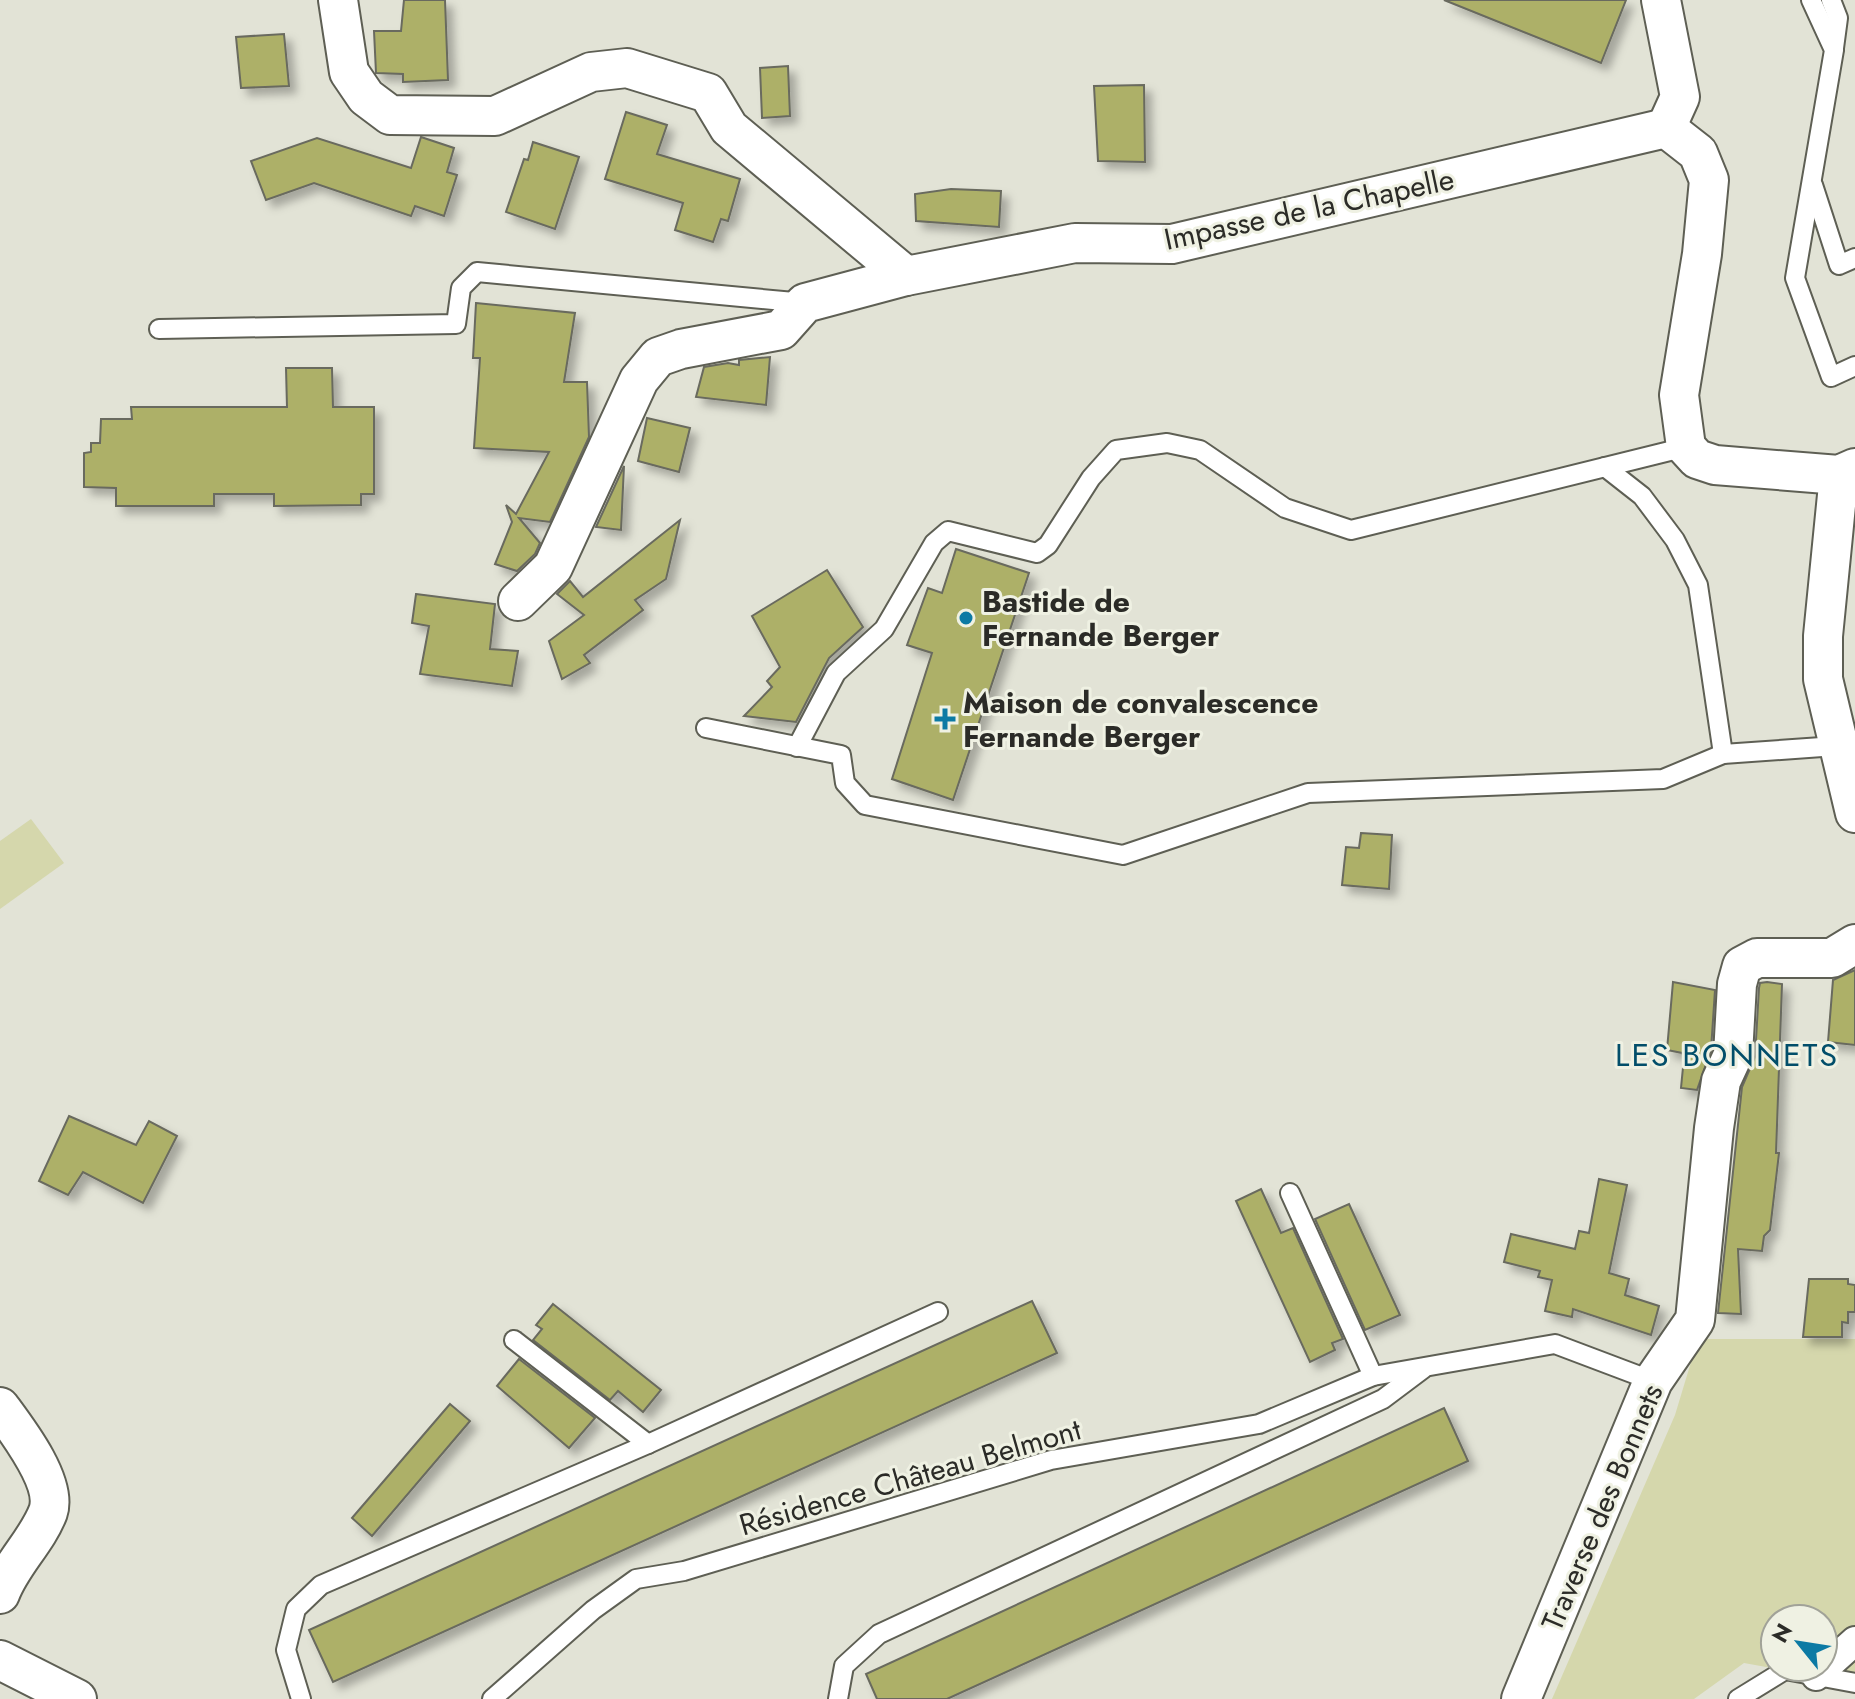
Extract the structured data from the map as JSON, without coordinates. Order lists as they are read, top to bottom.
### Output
{
  "streets": {
    "street": ["Impasse de la Chapelle", "Traverse des Bonnets"],
    "lane": ["Résidence Château Belmont"]
  },
  "crossings": [
    ["Résidence Château Belmont", "Traverse des Bonnets"]
  ],
  "districts": ["LES BONNETS"],
  "places": {
    "other": ["Bastide de Fernande Berger"],
    "health": ["Maison de convalescence Fernande Berger"]
  },
  "north": "top left"
}
